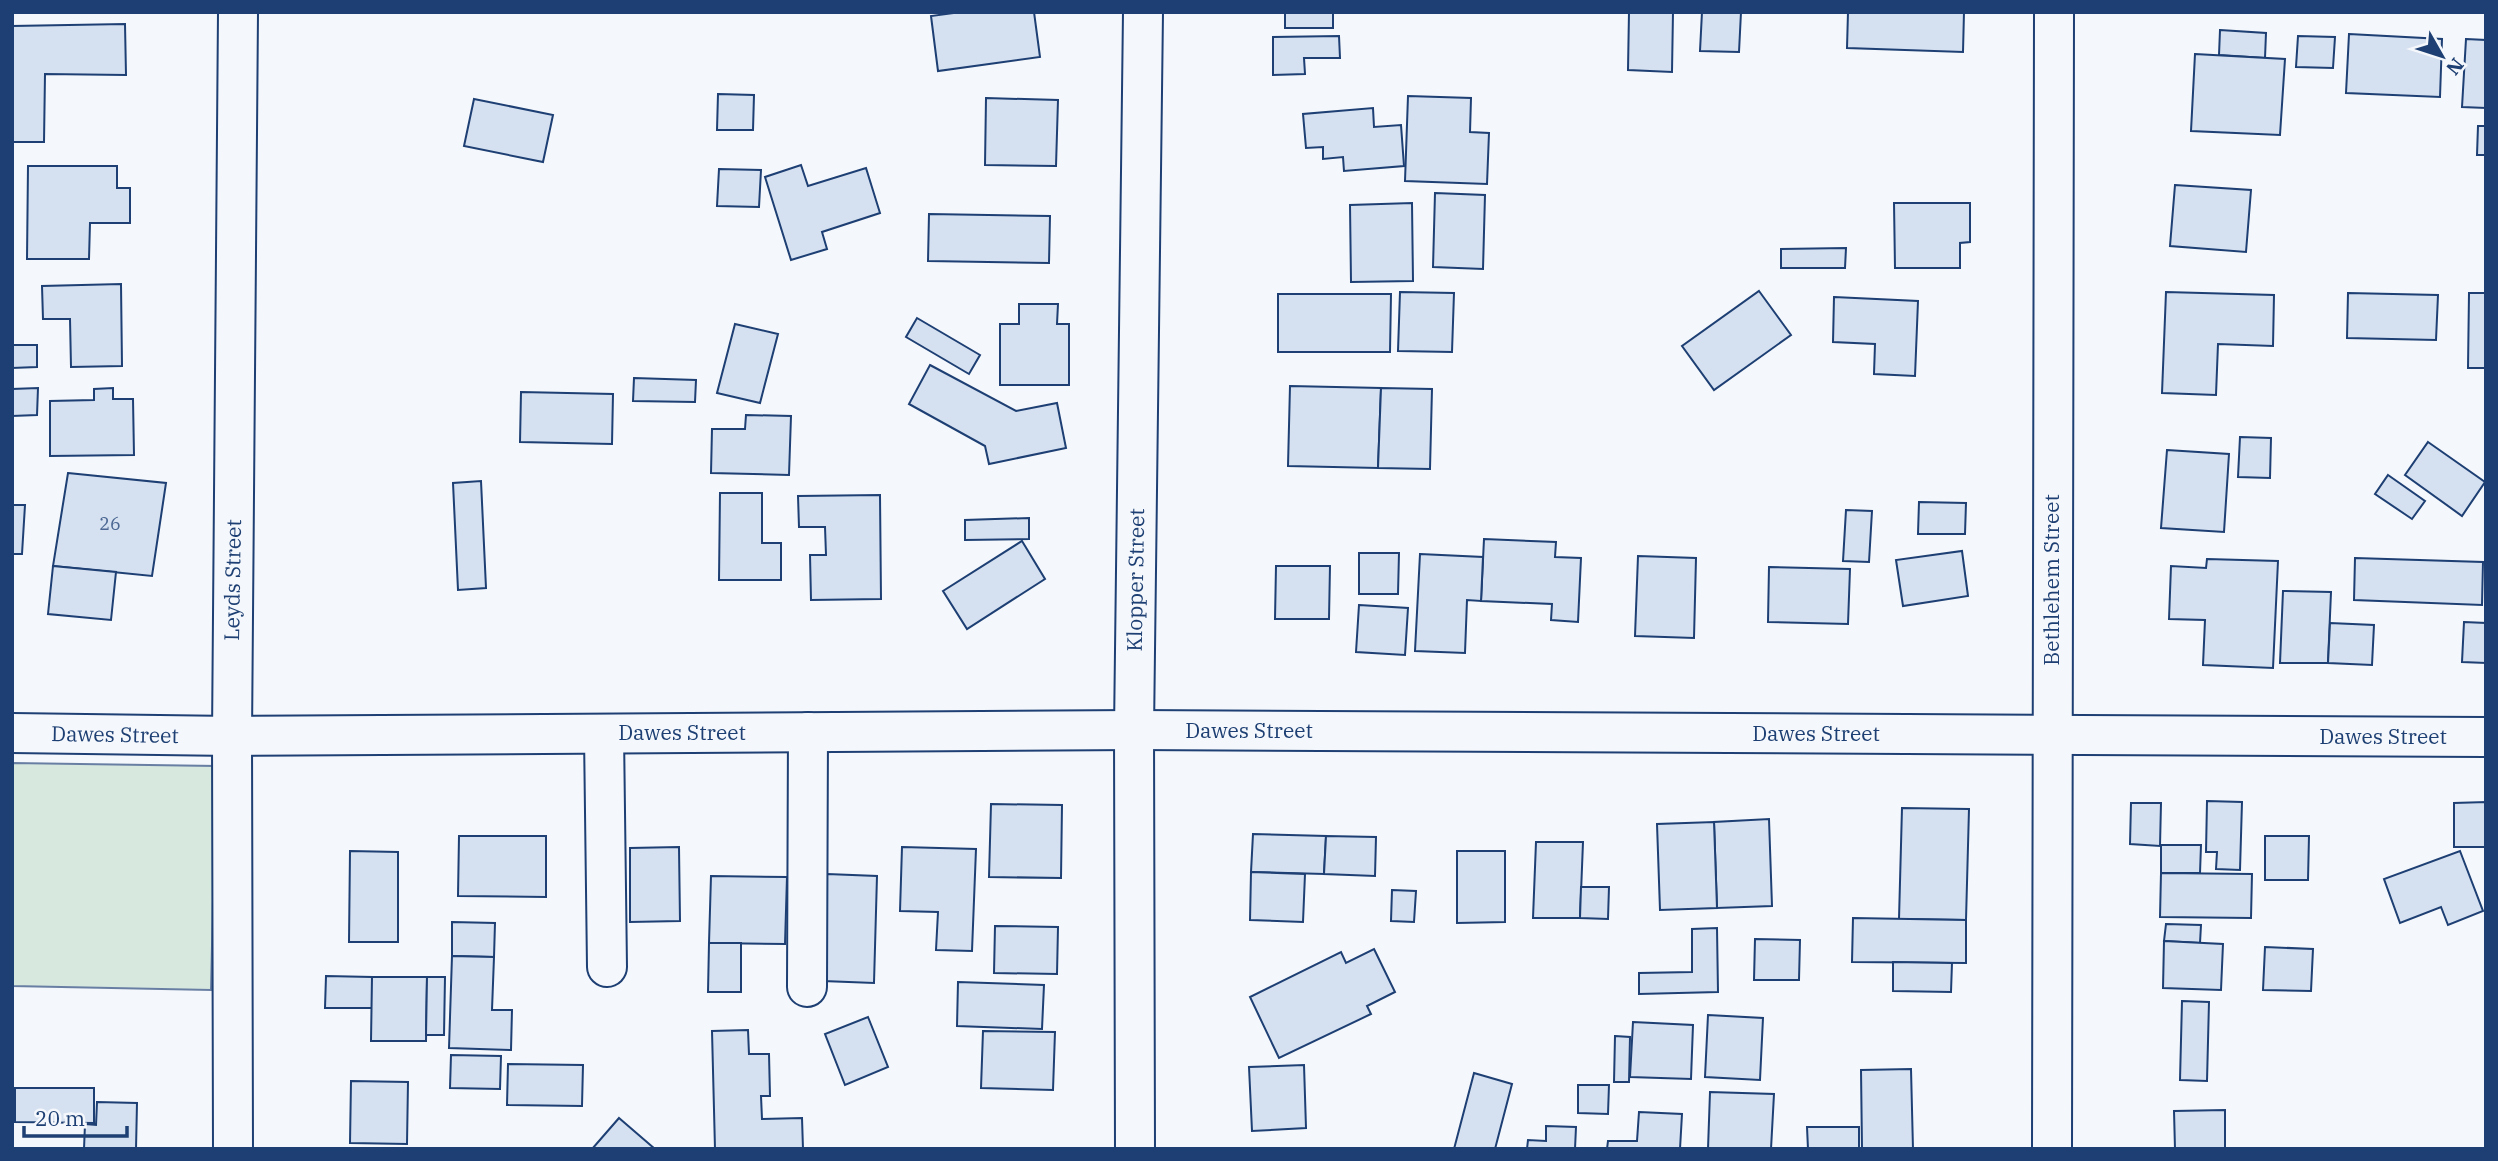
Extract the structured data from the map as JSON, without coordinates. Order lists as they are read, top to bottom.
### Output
{
  "streets": {
    "street": [
      "Leyds Street",
      "Klopper Street",
      "Bethlehem Street",
      "Dawes Street"
    ]
  },
  "crossings": [
    ["Leyds Street", "Dawes Street"],
    ["Klopper Street", "Dawes Street"],
    ["Bethlehem Street", "Dawes Street"]
  ],
  "house_numbers": ["26"],
  "scale_bar": "20 m",
  "north": "bottom right"
}
